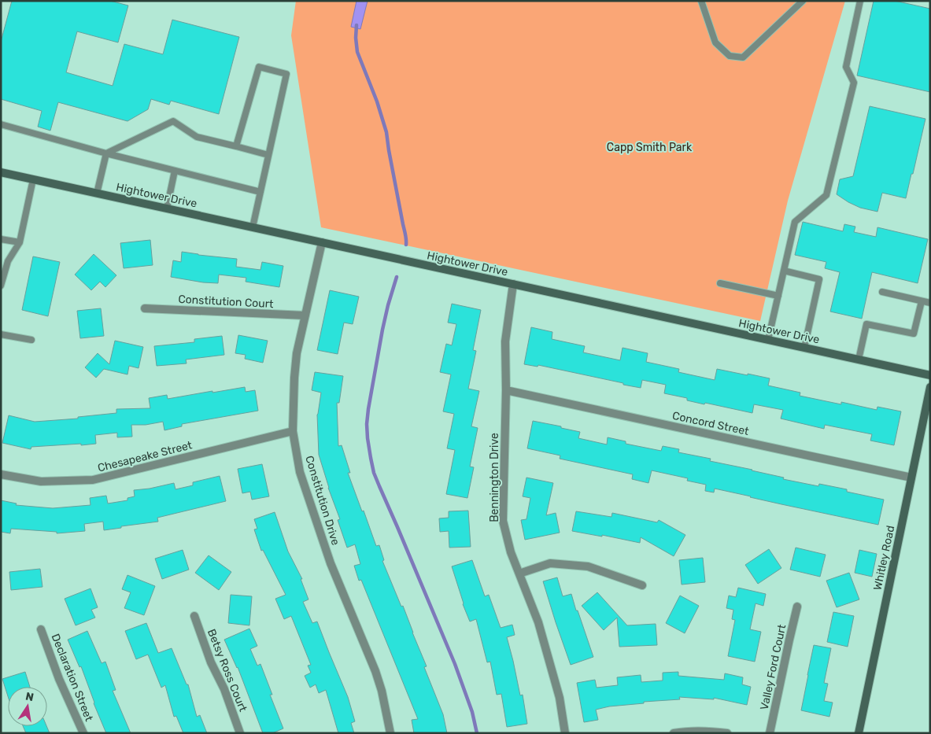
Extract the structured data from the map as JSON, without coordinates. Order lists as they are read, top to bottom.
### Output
{
  "streets": {
    "main road": ["Hightower Drive", "Whitley Road"],
    "street": [
      "Constitution Court",
      "Concord Street",
      "Chesapeake Street",
      "Bennington Drive",
      "Constitution Drive",
      "Valley Ford Court",
      "Betsy Ross Court",
      "Declaration Street"
    ]
  },
  "crossings": [
    ["Hightower Drive", "Bennington Drive"],
    ["Hightower Drive", "Constitution Drive"],
    ["Constitution Court", "Constitution Drive"],
    ["Concord Street", "Bennington Drive"],
    ["Concord Street", "Whitley Road"],
    ["Chesapeake Street", "Constitution Drive"]
  ],
  "parks": ["Capp Smith Park"],
  "north": "top"
}
